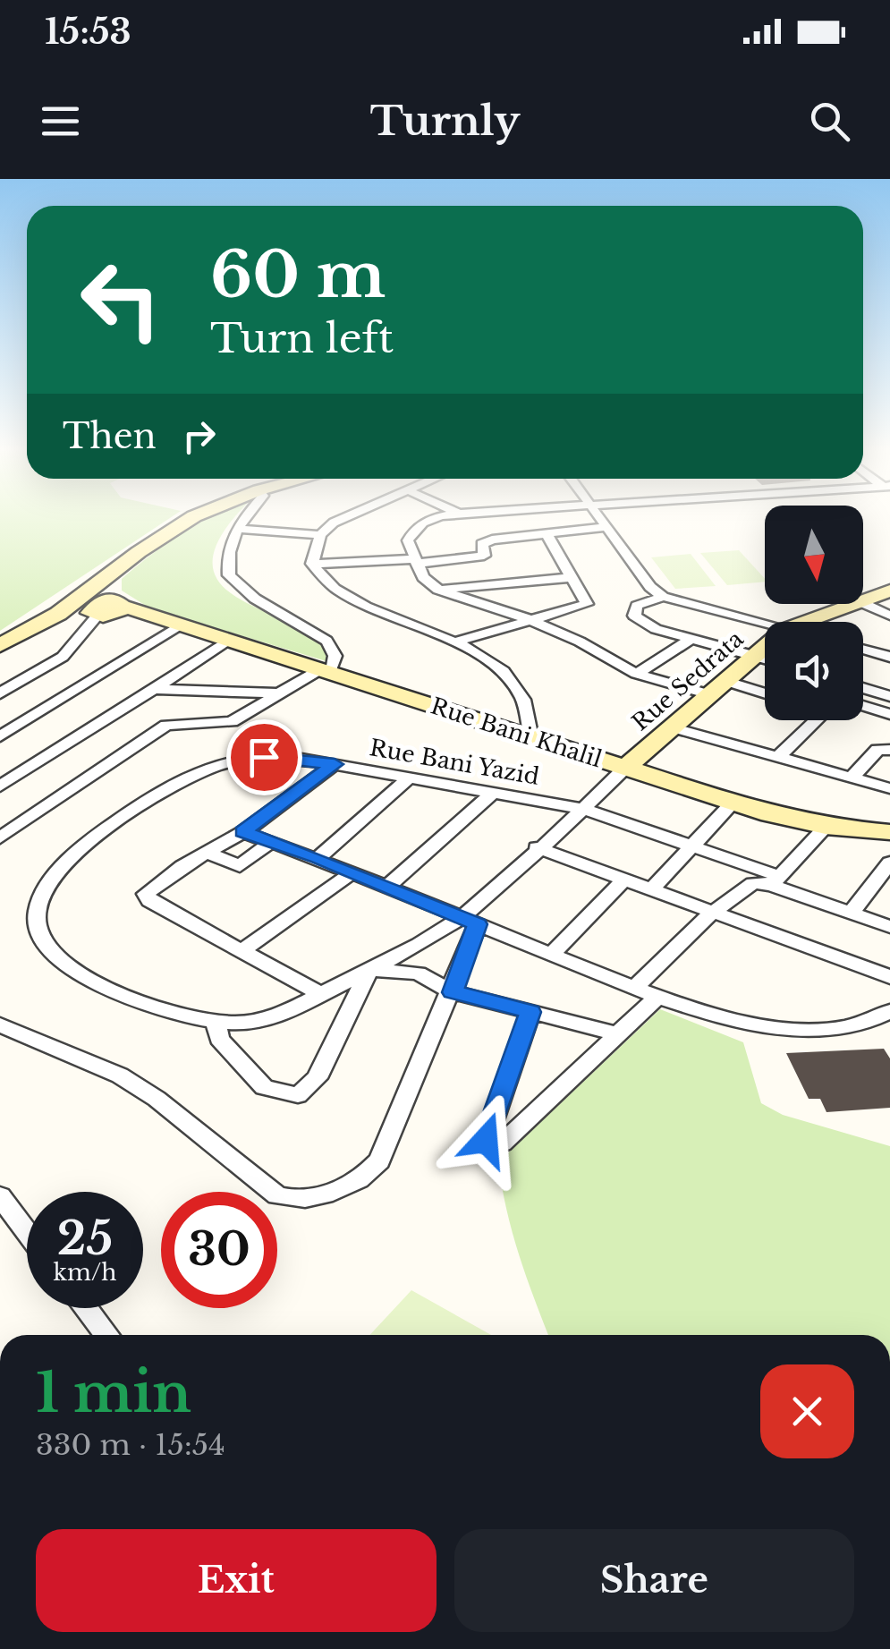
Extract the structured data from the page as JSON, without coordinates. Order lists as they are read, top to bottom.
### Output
{
  "streets": {
    "street": ["Rue Sedrata", "Rue Bani Khalil", "Rue Bani Yazid"]
  },
  "crossings": [
    ["Rue Sedrata", "Rue Bani Khalil"],
    ["Rue Sedrata", "Rue Bani Yazid"]
  ],
  "north": "bottom",
  "page": {
    "status": "15:53",
    "header": "Turnly",
    "turn": ["60 m", "Turn left"],
    "then": "Then",
    "speed": "25 km/h",
    "limit": "30",
    "heading": ["1 min", "330 m · 15:54"],
    "buttons": ["Exit", "Share"]
  }
}
